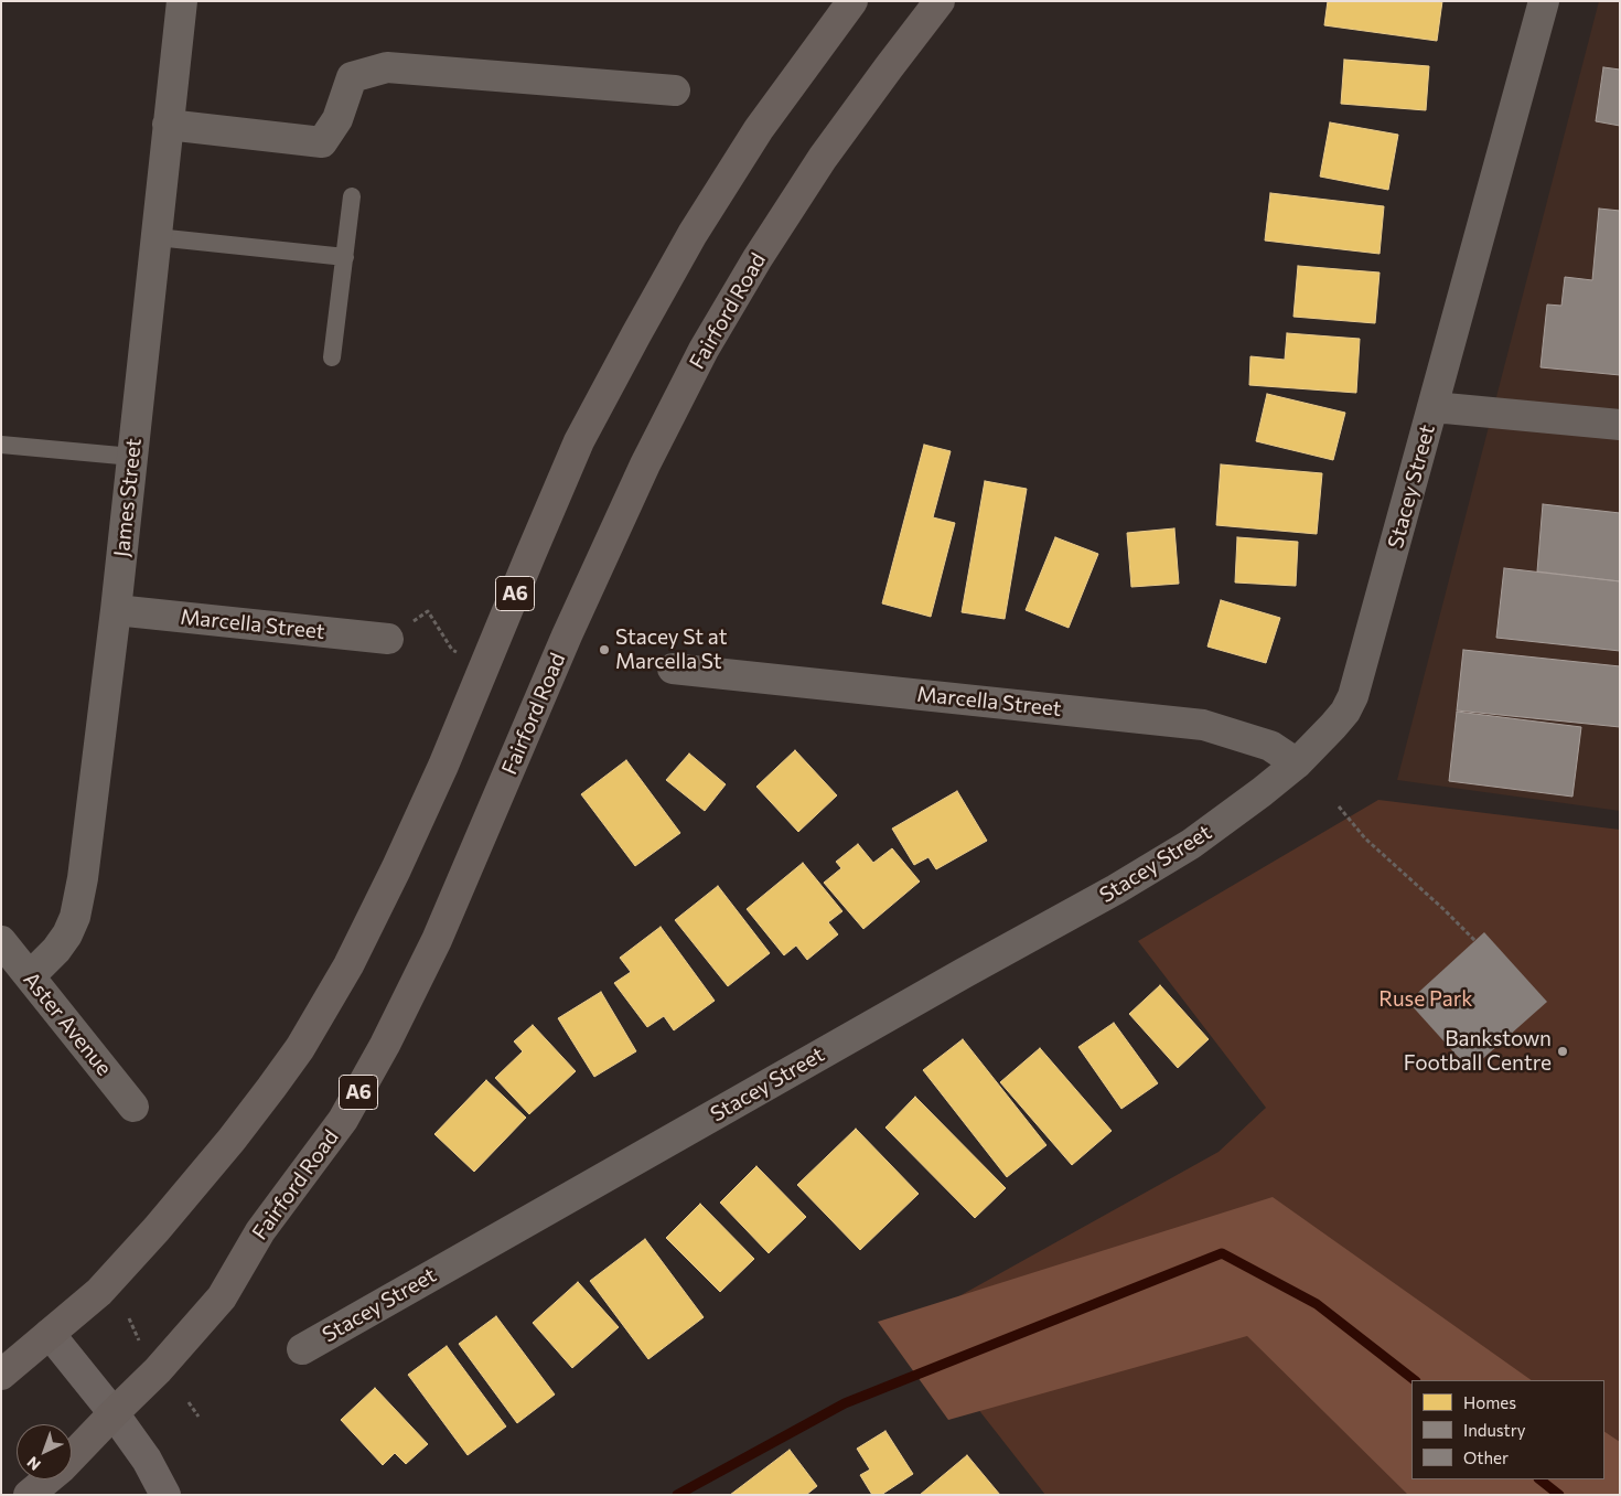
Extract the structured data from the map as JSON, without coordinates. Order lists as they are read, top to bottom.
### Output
{
  "streets": {
    "highway": ["Fairford Road", "A6"],
    "street": [
      "Stacey Street",
      "James Street",
      "Marcella Street",
      "Aster Avenue"
    ]
  },
  "crossings": [
    ["Fairford Road", "A6"],
    ["Stacey Street", "Marcella Street"],
    ["James Street", "Marcella Street"],
    ["James Street", "Aster Avenue"]
  ],
  "parks": ["Ruse Park"],
  "places": ["Stacey St at Marcella St", "Bankstown Football Centre"],
  "legend": ["Homes", "Industry", "Other"],
  "north": "bottom left"
}
